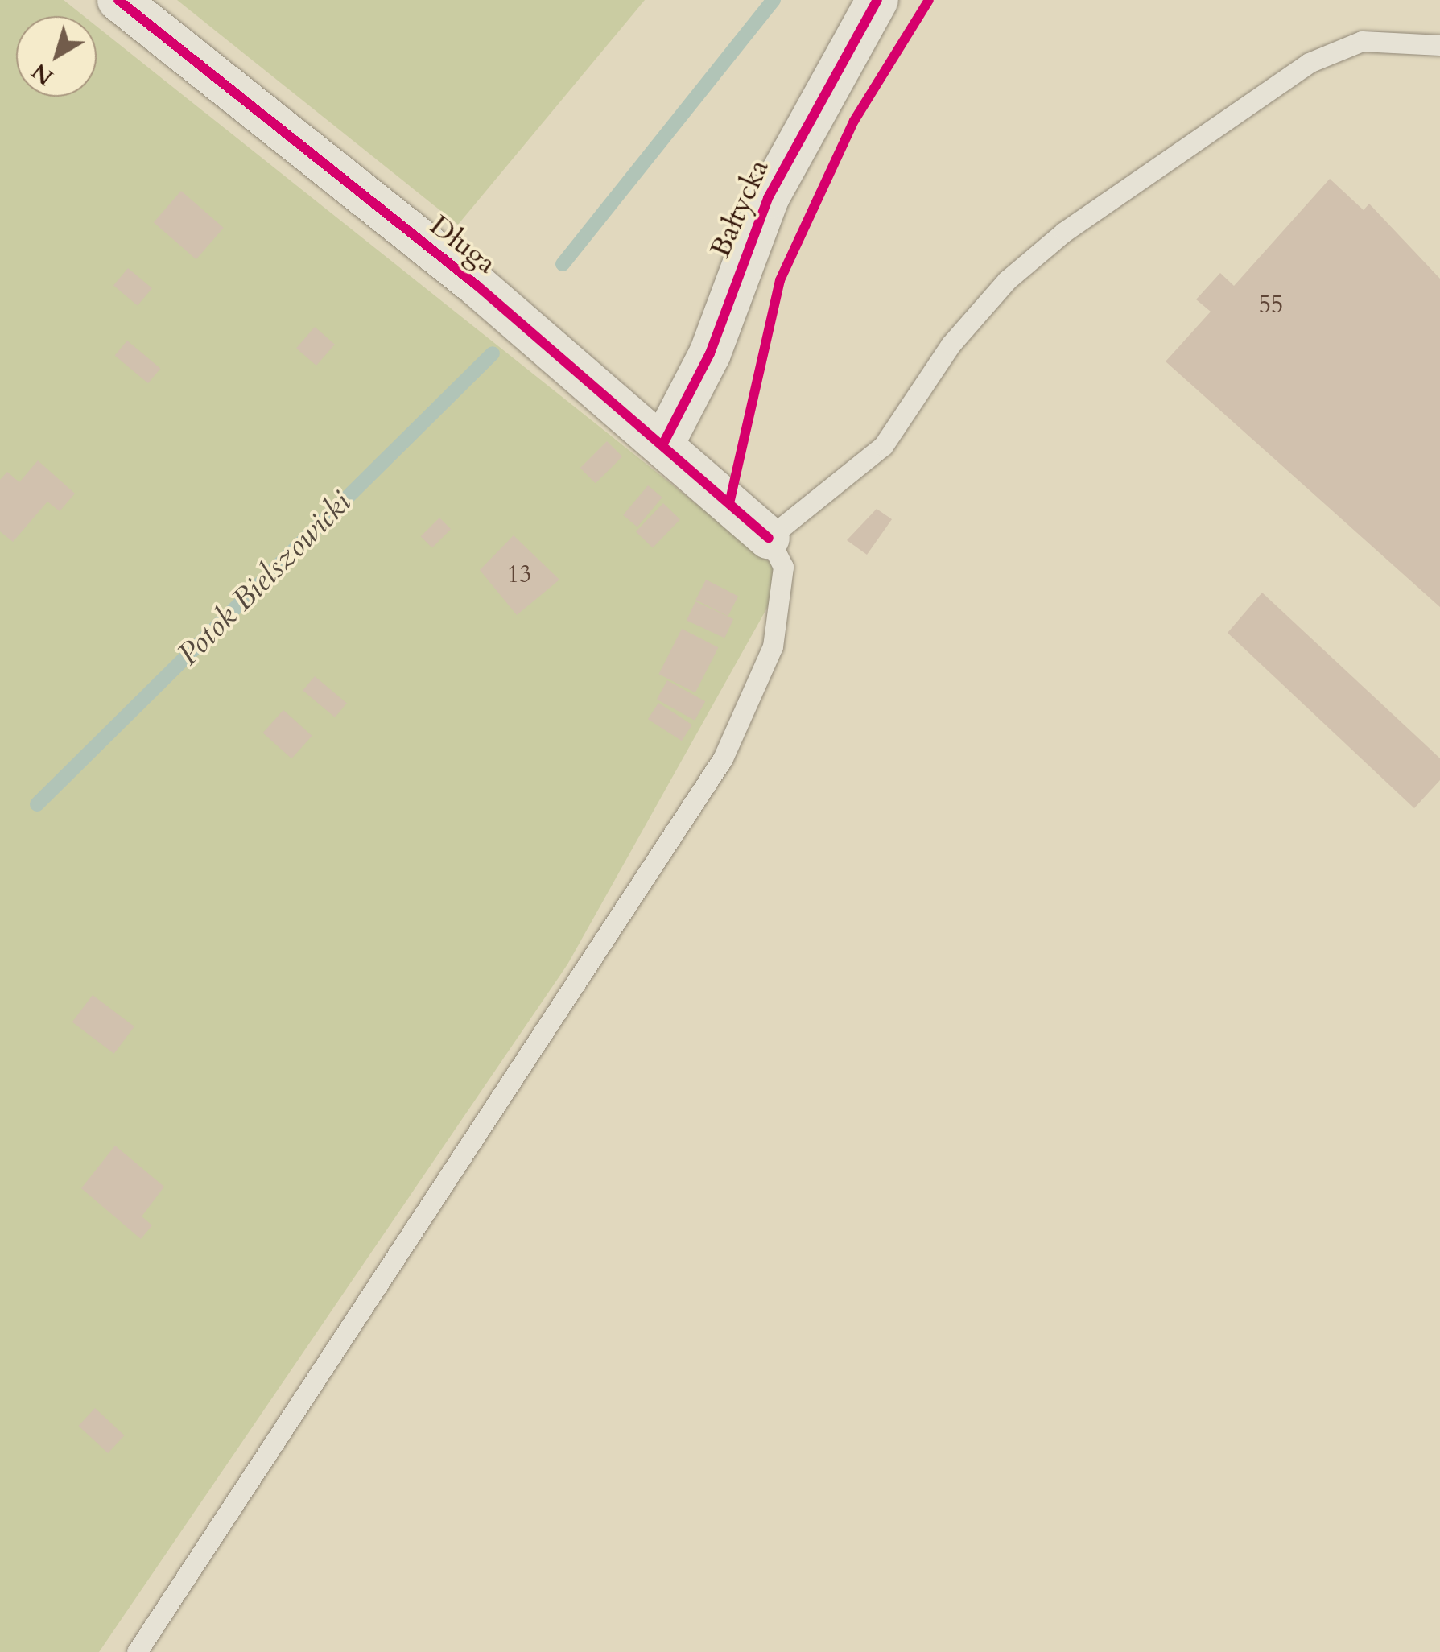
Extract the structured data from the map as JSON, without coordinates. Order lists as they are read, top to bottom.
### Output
{
  "streets": {
    "street": ["Bałtycka", "Długa"]
  },
  "crossings": [
    ["Bałtycka", "Długa"]
  ],
  "water": ["Potok Bielszowicki"],
  "house_numbers": ["55", "13"],
  "north": "bottom left"
}
